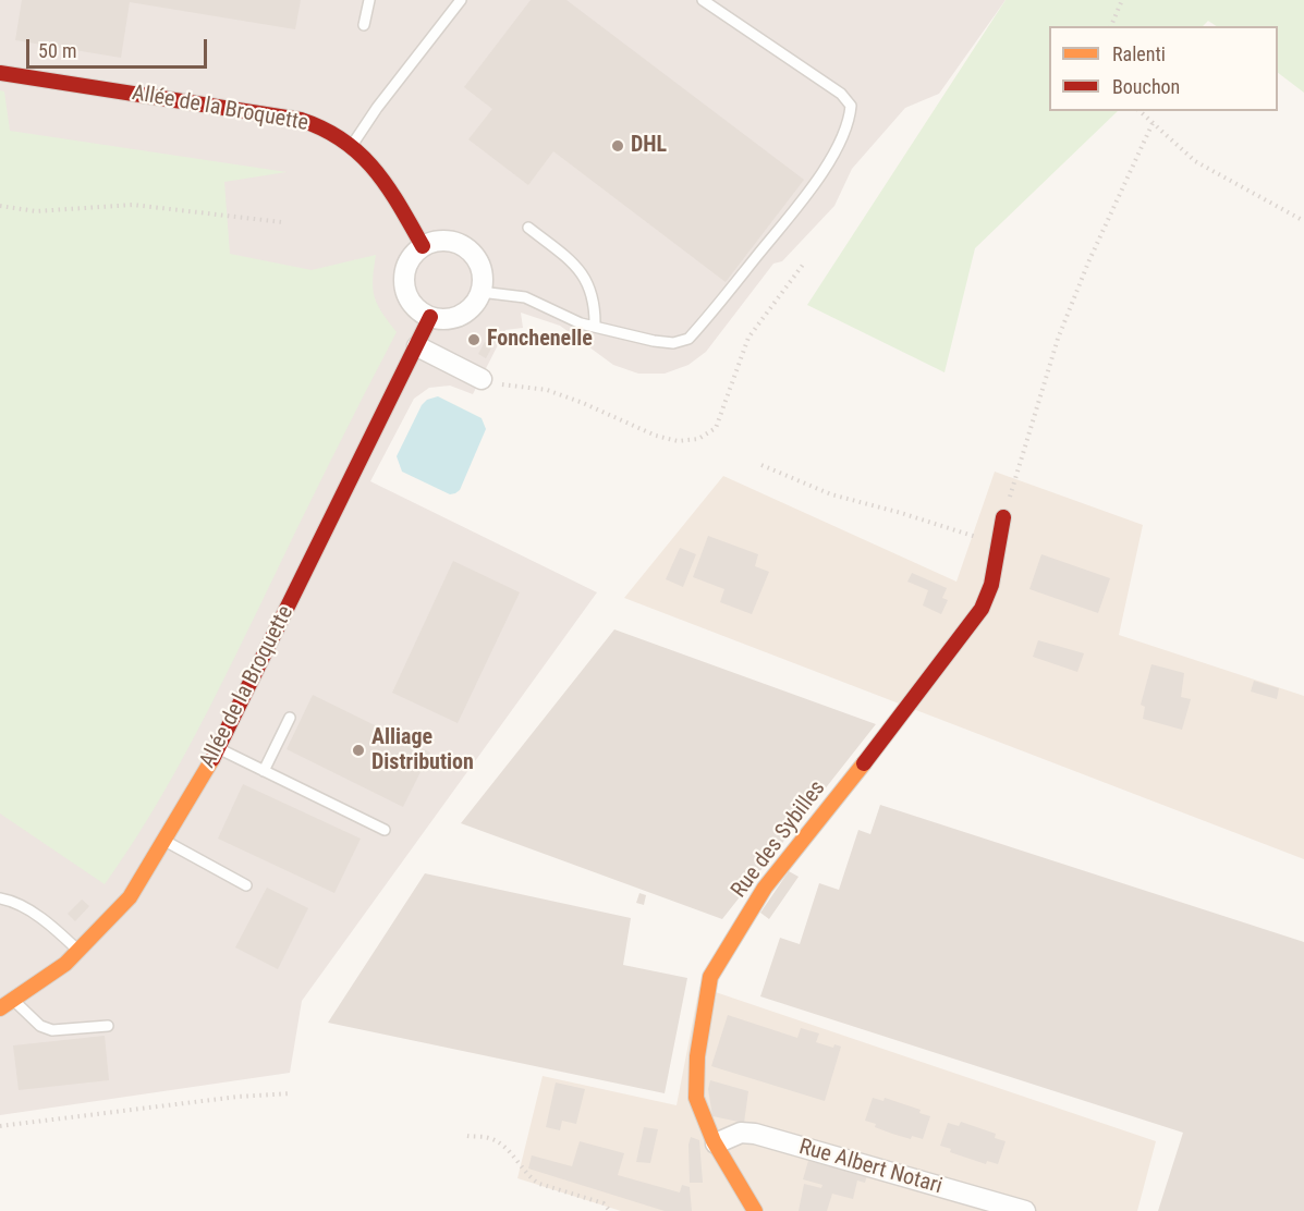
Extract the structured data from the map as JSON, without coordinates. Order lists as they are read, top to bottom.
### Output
{
  "streets": {
    "street": ["Allée de la Broquette", "Rue des Sybilles", "Rue Albert Notari"]
  },
  "crossings": [
    ["Rue des Sybilles", "Rue Albert Notari"]
  ],
  "places": ["DHL", "Fonchenelle", "Alliage Distribution"],
  "legend": ["Ralenti", "Bouchon"],
  "scale_bar": "50 m"
}
